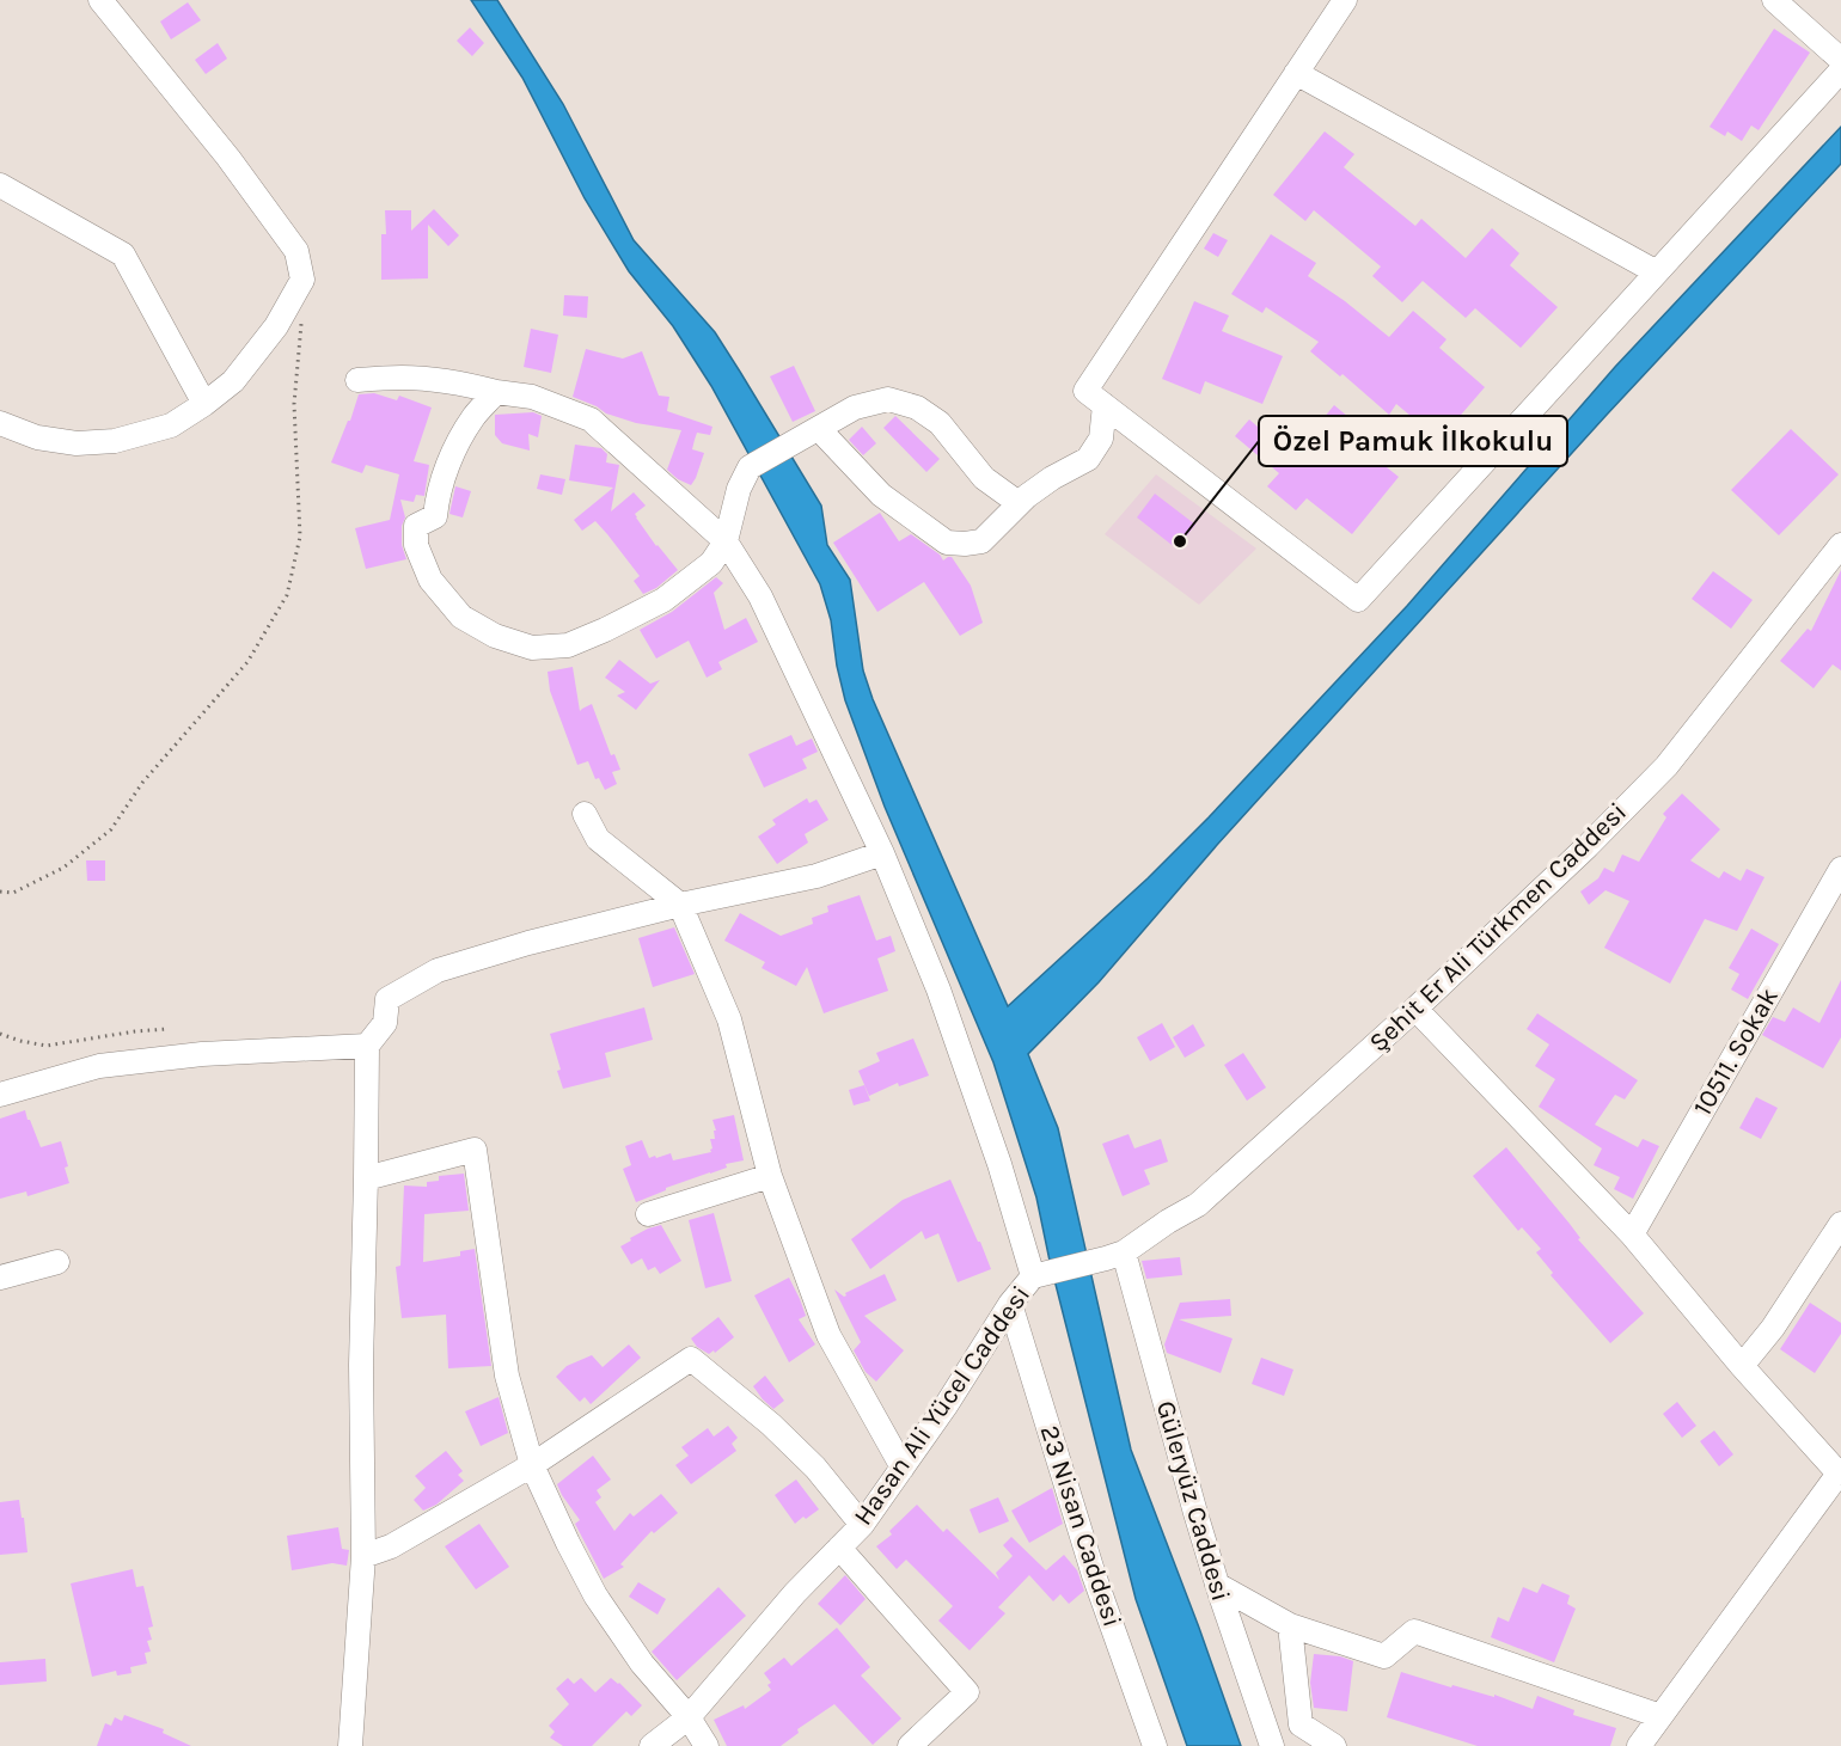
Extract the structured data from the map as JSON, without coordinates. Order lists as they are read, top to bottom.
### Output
{
  "streets": {
    "street": [
      "Şehit Er Ali Türkmen Caddesi",
      "10511. Sokak",
      "Hasan Ali Yücel Caddesi",
      "Güleryüz Caddesi",
      "23 Nisan Caddesi"
    ]
  },
  "crossings": [
    ["Şehit Er Ali Türkmen Caddesi", "Hasan Ali Yücel Caddesi"],
    ["Şehit Er Ali Türkmen Caddesi", "Güleryüz Caddesi"],
    ["Hasan Ali Yücel Caddesi", "Güleryüz Caddesi"],
    ["Hasan Ali Yücel Caddesi", "23 Nisan Caddesi"]
  ],
  "places": ["Özel Pamuk İlkokulu"]
}
